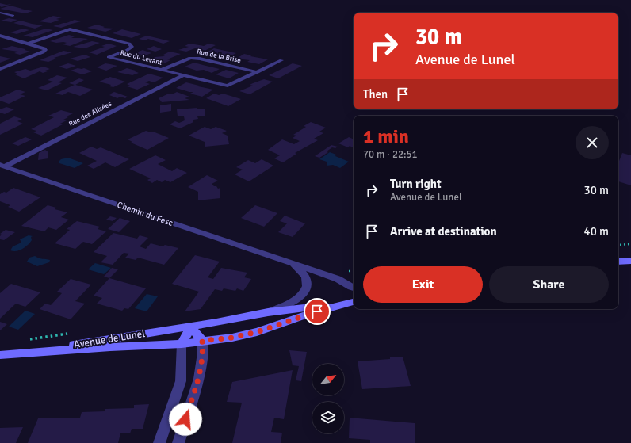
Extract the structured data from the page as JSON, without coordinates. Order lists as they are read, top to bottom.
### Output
{
  "streets": {
    "main road": ["Avenue de Lunel"],
    "street": [
      "Rue de la Brise",
      "Rue du Levant",
      "Rue des Alizées",
      "Chemin du Fesc"
    ]
  },
  "crossings": [
    ["Rue de la Brise", "Rue du Levant"],
    ["Rue du Levant", "Rue des Alizées"],
    ["Rue des Alizées", "Chemin du Fesc"],
    ["Chemin du Fesc", "Avenue de Lunel"]
  ],
  "north": "top right",
  "page": {
    "turn": ["30 m", "Avenue de Lunel"],
    "then": "Then",
    "heading": ["1 min", "70 m · 22:51"],
    "list": [
      {
        "name": "Turn right",
        "note": "Avenue de Lunel",
        "value": "30 m"
      },
      {
        "name": "Arrive at destination",
        "value": "40 m"
      }
    ],
    "buttons": ["Exit", "Share"]
  }
}
